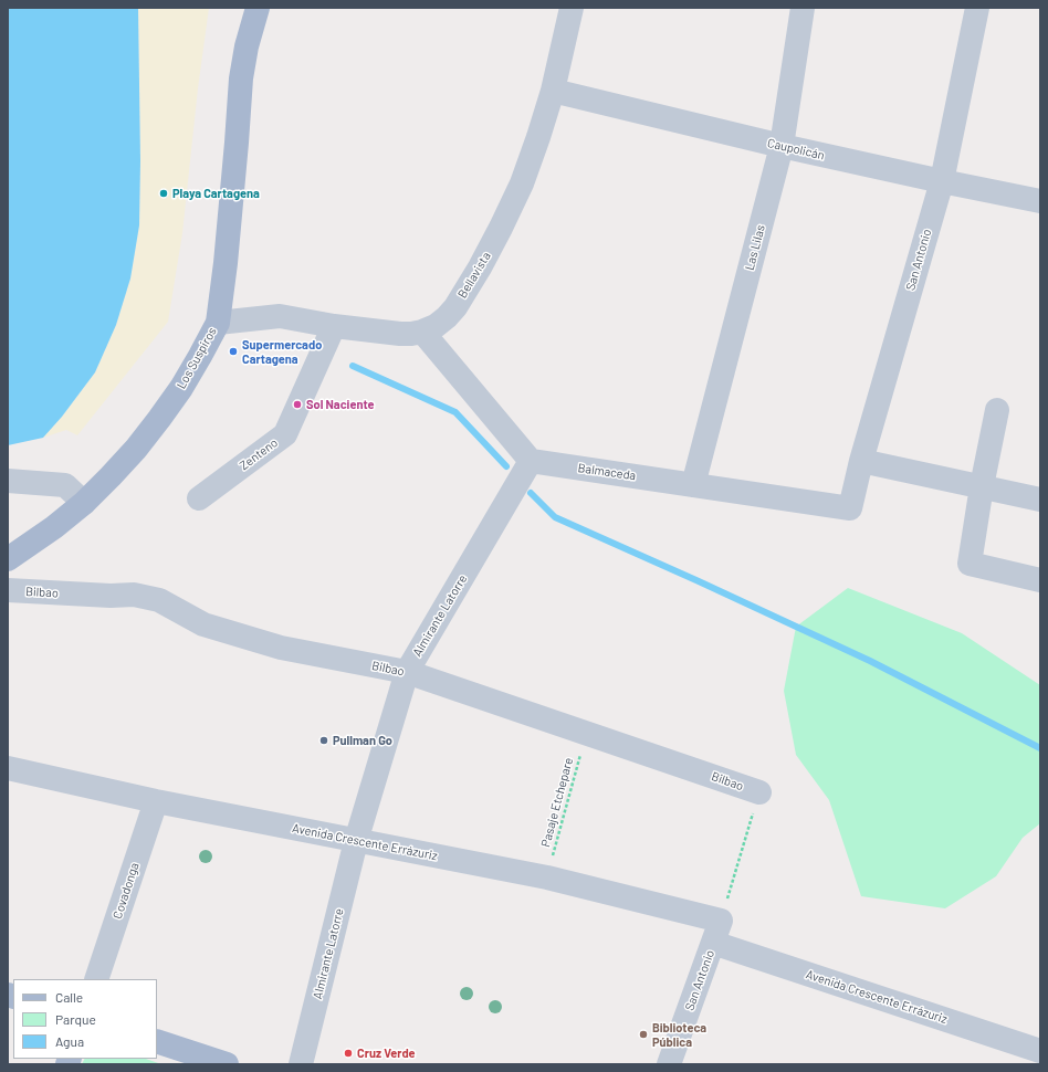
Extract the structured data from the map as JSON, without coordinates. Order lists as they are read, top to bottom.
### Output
{
  "streets": {
    "main road": ["Los Suspiros"],
    "street": [
      "Caupolicán",
      "Las Lilas",
      "San Antonio",
      "Bellavista",
      "Zenteno",
      "Balmaceda",
      "Bilbao",
      "Almirante Latorre",
      "Avenida Crescente Errázuriz",
      "Covadonga"
    ],
    "path": ["Pasaje Etchepare"]
  },
  "crossings": [
    ["Caupolicán", "Las Lilas"],
    ["Caupolicán", "San Antonio"],
    ["Caupolicán", "Bellavista"],
    ["Las Lilas", "Balmaceda"],
    ["San Antonio", "Balmaceda"],
    ["San Antonio", "Avenida Crescente Errázuriz"],
    ["Bellavista", "Los Suspiros"],
    ["Bellavista", "Zenteno"],
    ["Balmaceda", "Almirante Latorre"],
    ["Bilbao", "Almirante Latorre"],
    ["Bilbao", "Pasaje Etchepare"],
    ["Almirante Latorre", "Avenida Crescente Errázuriz"],
    ["Pasaje Etchepare", "Avenida Crescente Errázuriz"],
    ["Avenida Crescente Errázuriz", "Covadonga"]
  ],
  "places": [
    "Playa Cartagena",
    "Supermercado Cartagena",
    "Sol Naciente",
    "Pullman Go",
    "Biblioteca Pública",
    "Cruz Verde"
  ],
  "legend": ["Calle", "Parque", "Agua"]
}
